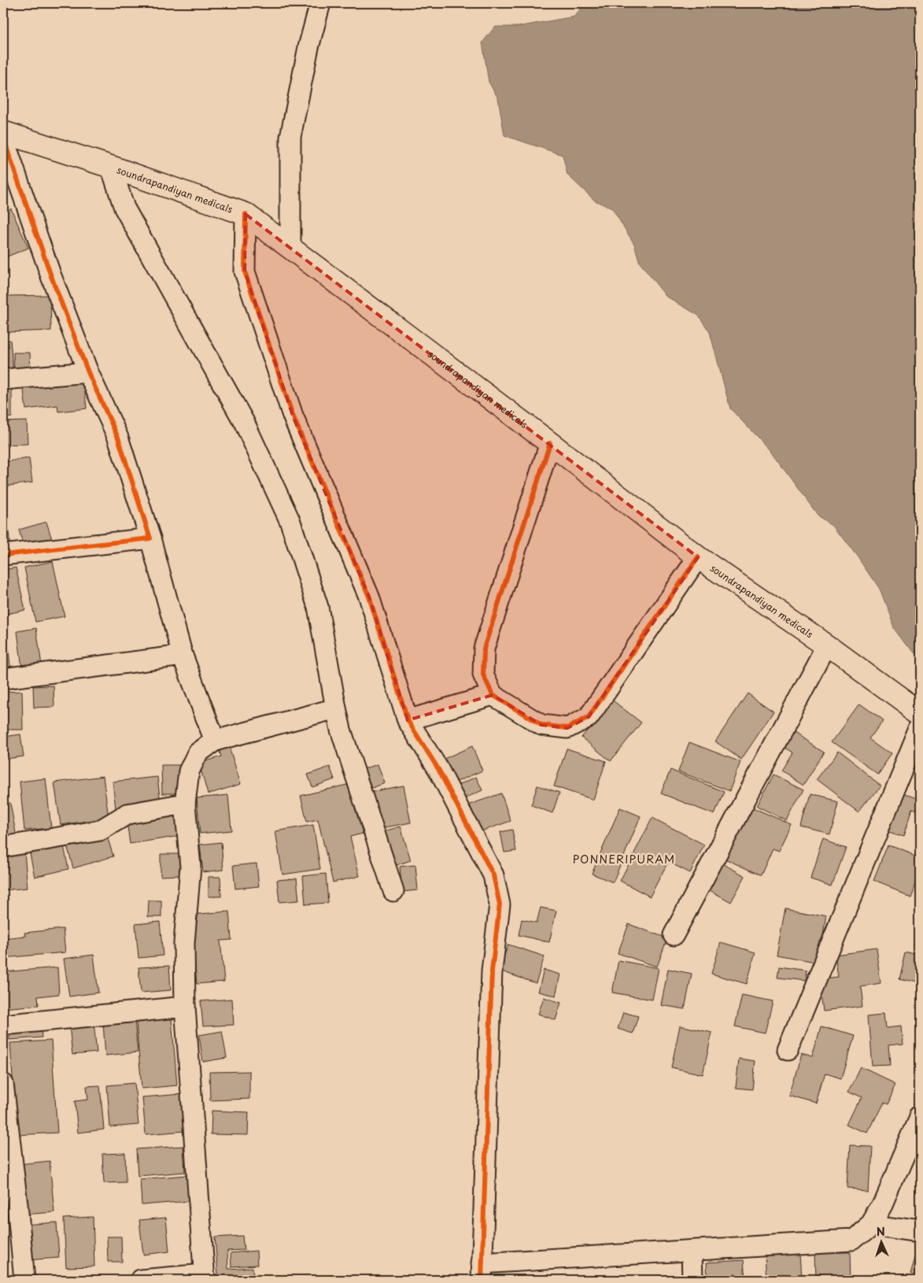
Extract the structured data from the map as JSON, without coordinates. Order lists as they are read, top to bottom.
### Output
{
  "streets": {
    "main road": ["soundrapandiyan medicals"]
  },
  "districts": ["PONNERIPURAM"],
  "north": "top"
}
